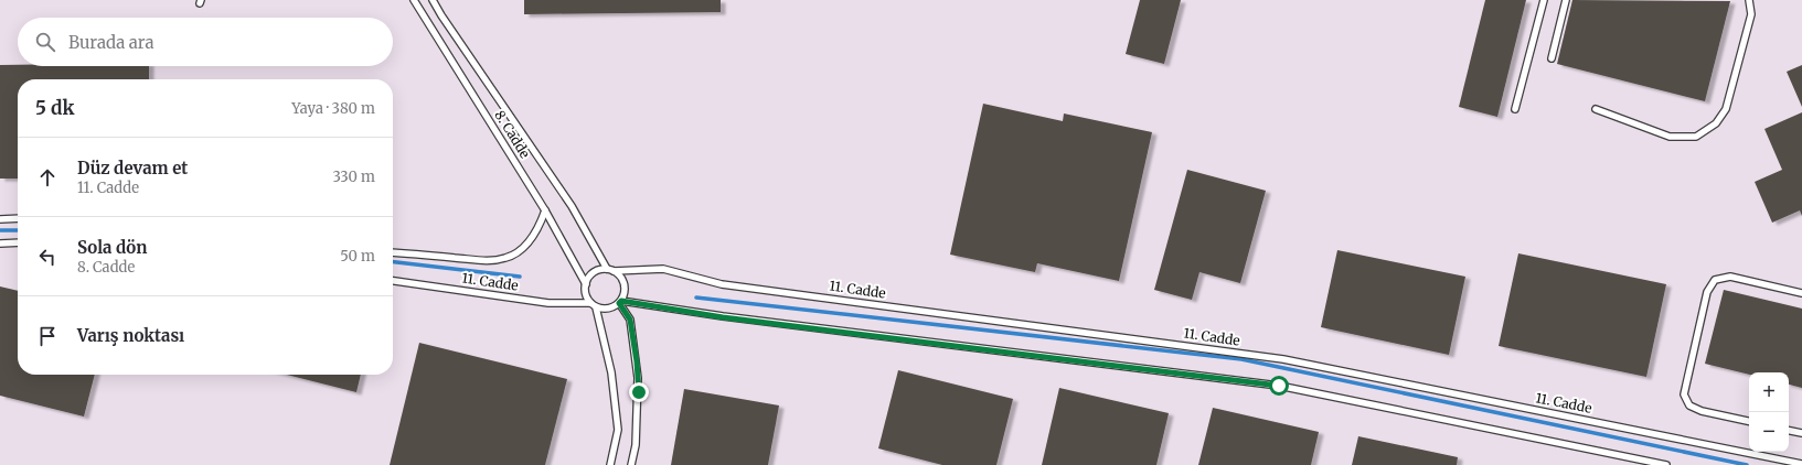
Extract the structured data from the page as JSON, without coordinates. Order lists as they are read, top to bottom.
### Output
{
  "streets": {
    "lane": ["8. Cadde", "11. Cadde"]
  },
  "crossings": [
    ["8. Cadde", "11. Cadde"]
  ],
  "page": {
    "search": "Burada ara",
    "heading": ["5 dk", "Yaya · 380 m"],
    "list": [
      ["Düz devam et", "11. Cadde", "330 m"],
      ["Sola dön", "8. Cadde", "50 m"],
      "Varış noktası"
    ],
    "map_buttons": ["+", "−"]
  }
}
